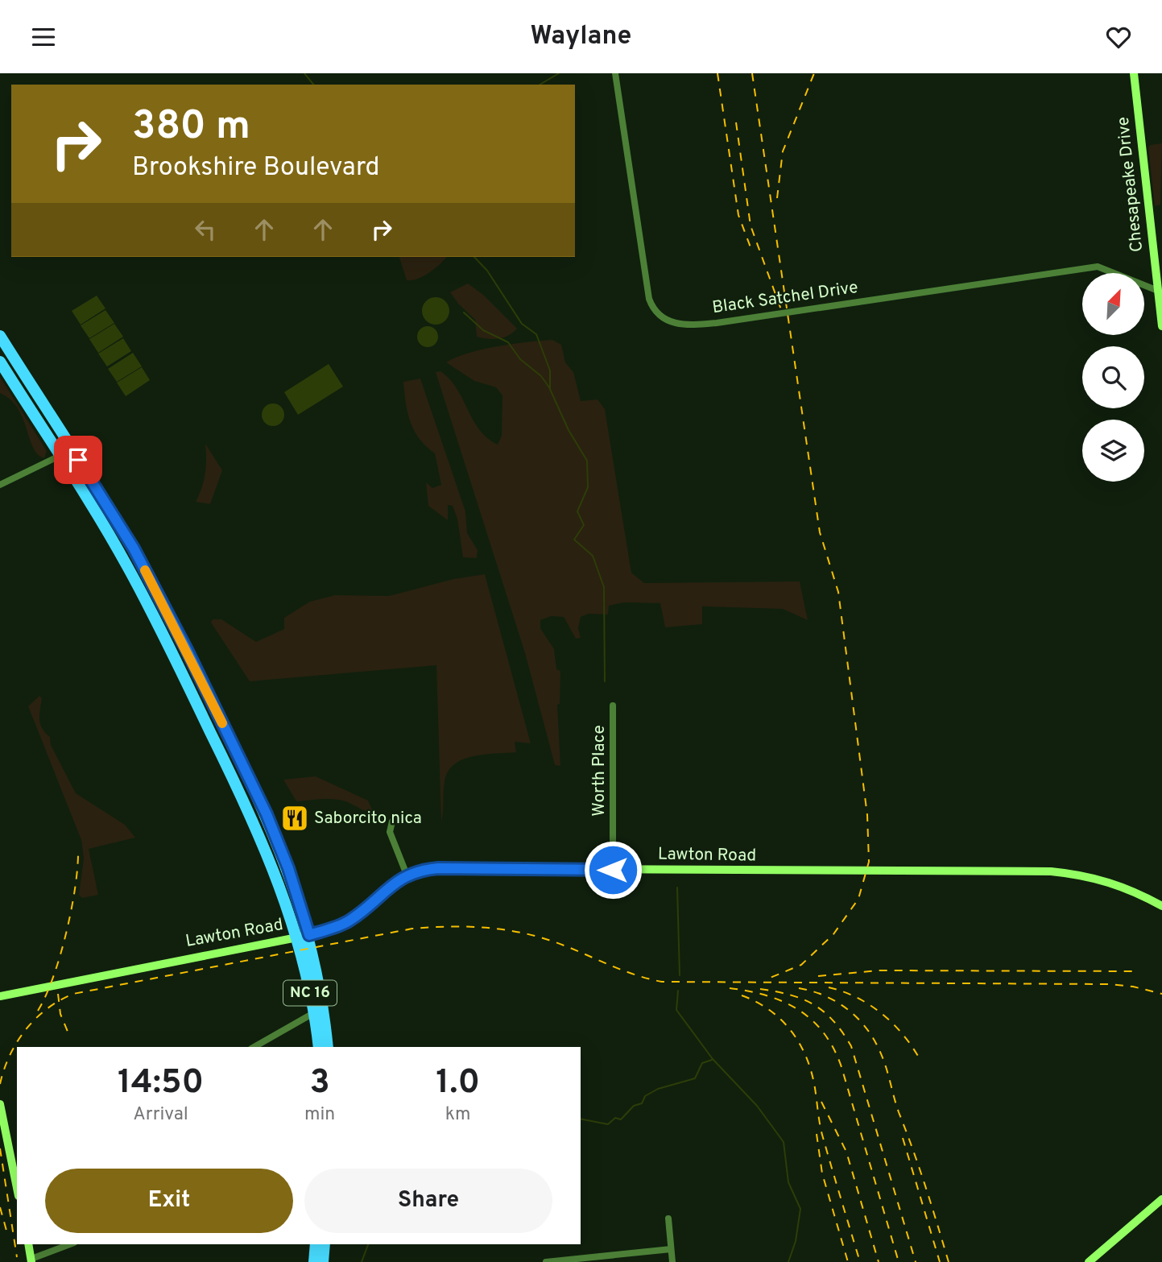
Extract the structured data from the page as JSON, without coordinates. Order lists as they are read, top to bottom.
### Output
{
  "streets": {
    "highway": ["NC 16"],
    "street": [
      "Chesapeake Drive",
      "Black Satchel Drive",
      "Worth Place",
      "Lawton Road"
    ]
  },
  "crossings": [
    ["Chesapeake Drive", "Black Satchel Drive"],
    ["Worth Place", "Lawton Road"],
    ["Lawton Road", "NC 16"]
  ],
  "places": {
    "restaurant": ["Saborcito nica"]
  },
  "north": "top right",
  "page": {
    "header": "Waylane",
    "turn": ["380 m", "Brookshire Boulevard"],
    "eta": [
      "14:50",
      "Arrival",
      "3",
      "min",
      "1.0",
      "km"
    ],
    "buttons": ["Exit", "Share"]
  }
}
